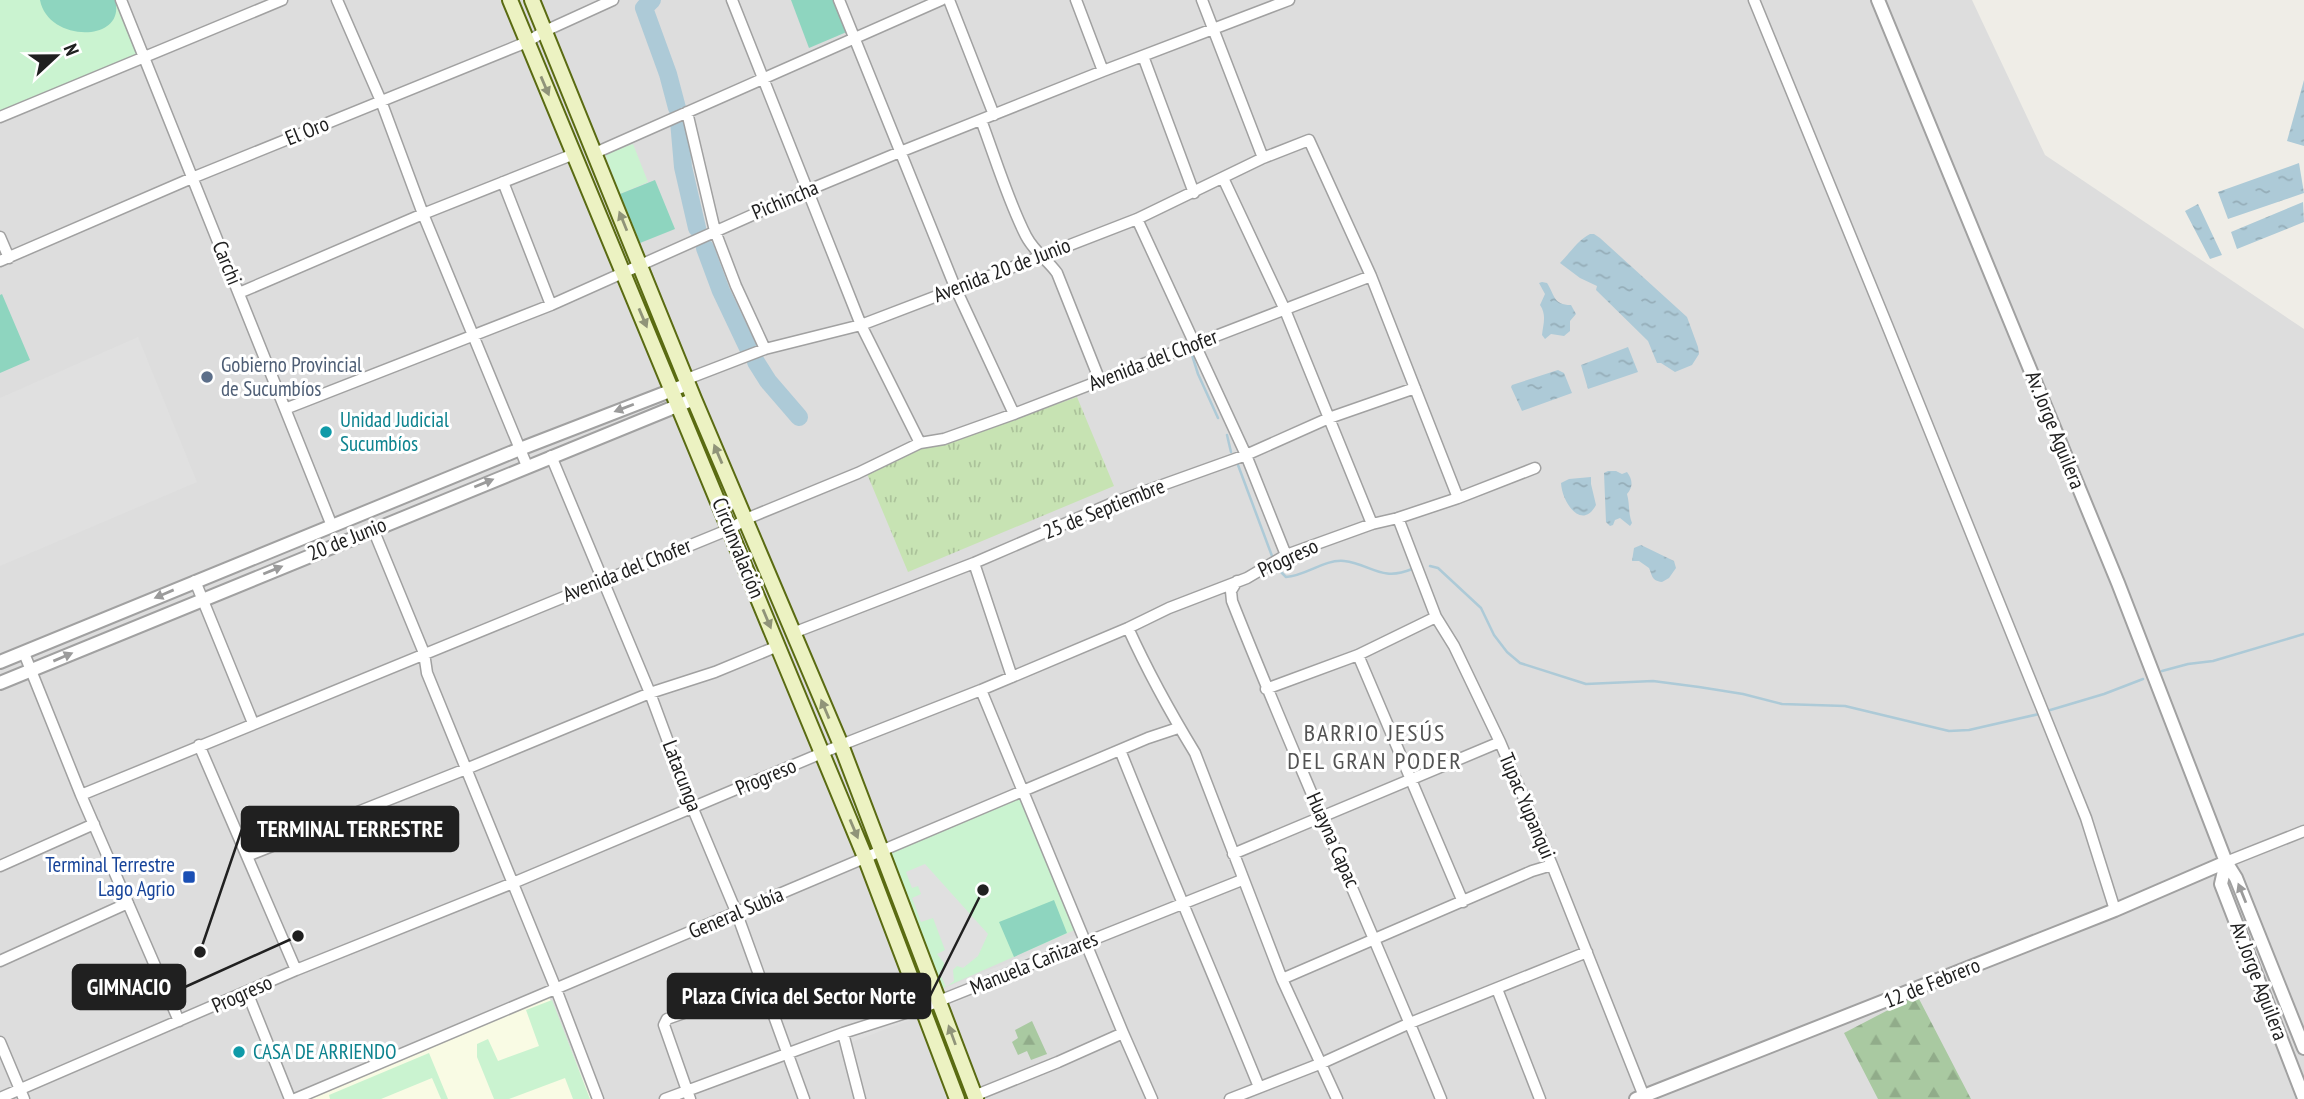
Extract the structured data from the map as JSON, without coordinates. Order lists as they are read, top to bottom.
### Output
{
  "streets": {
    "main road": ["Circunvalación"],
    "street": [
      "El Oro",
      "Pichincha",
      "Carchi",
      "Avenida 20 de Junio",
      "Avenida del Chofer",
      "Av. Jorge Aguilera",
      "25 de Septiembre",
      "20 de Junio",
      "Progreso",
      "Latacunga",
      "Tupac Yupanqui",
      "Huayna Capac",
      "General Subía",
      "Manuela Cañizares",
      "12 de Febrero"
    ]
  },
  "crossings": [
    ["El Oro", "Carchi"],
    ["El Oro", "Circunvalación"],
    ["Pichincha", "Carchi"],
    ["Pichincha", "Circunvalación"],
    ["Carchi", "20 de Junio"],
    ["Avenida 20 de Junio", "Avenida del Chofer"],
    ["Avenida 20 de Junio", "20 de Junio"],
    ["Avenida 20 de Junio", "Circunvalación"],
    ["Avenida del Chofer", "Circunvalación"],
    ["Avenida del Chofer", "Latacunga"],
    ["Av. Jorge Aguilera", "12 de Febrero"],
    ["25 de Septiembre", "Circunvalación"],
    ["20 de Junio", "Circunvalación"],
    ["20 de Junio", "Latacunga"],
    ["Circunvalación", "Progreso"],
    ["Circunvalación", "General Subía"],
    ["Circunvalación", "Manuela Cañizares"],
    ["Progreso", "Latacunga"],
    ["Progreso", "Tupac Yupanqui"],
    ["Latacunga", "General Subía"],
    ["Latacunga", "Manuela Cañizares"],
    ["Tupac Yupanqui", "12 de Febrero"]
  ],
  "districts": ["BARRIO JESÚS DEL GRAN PODER"],
  "places": {
    "other": [
      "Gobierno Provincial de Sucumbíos",
      "Unidad Judicial Sucumbíos",
      "Plaza Cívica del Sector Norte",
      "GIMNACIO",
      "TERMINAL TERRESTRE",
      "CASA DE ARRIENDO"
    ],
    "transit": ["Terminal Terrestre Lago Agrio"]
  },
  "north": "right"
}
